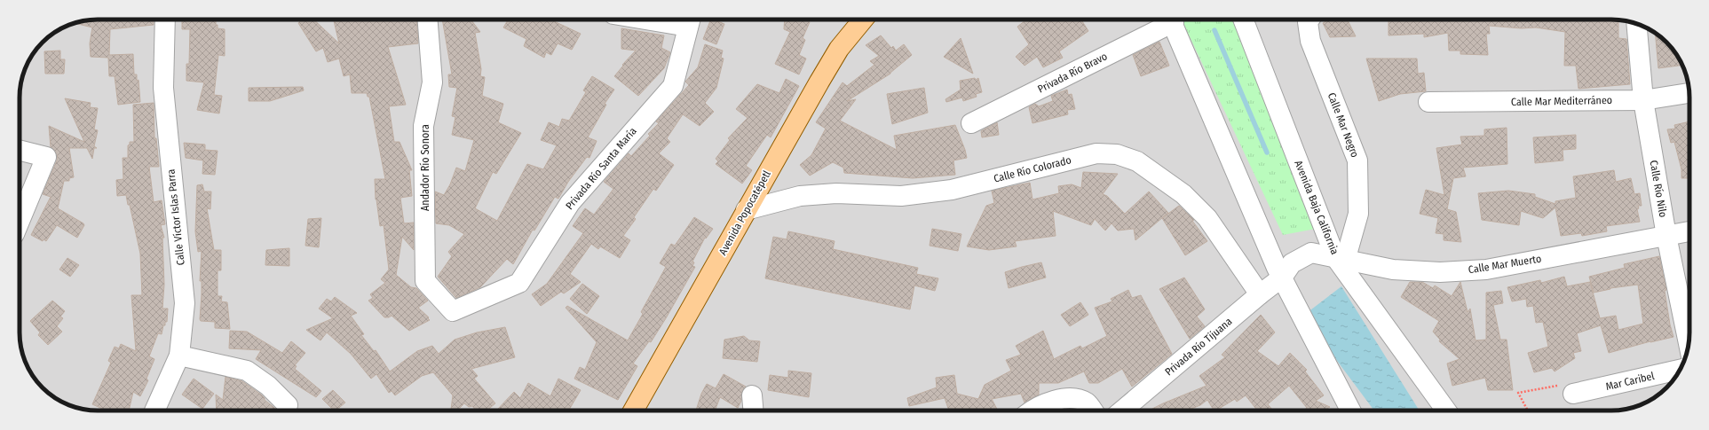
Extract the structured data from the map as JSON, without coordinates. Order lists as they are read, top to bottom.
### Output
{
  "streets": {
    "main road": ["Avenida Popocatépetl"],
    "street": [
      "Privada Río Bravo",
      "Calle Mar Mediterráneo",
      "Calle Mar Negro",
      "Andador Río Sonora",
      "Privada Río Santa María",
      "Calle Río Colorado",
      "Calle Río Nilo",
      "Avenida Baja California",
      "Calle Víctor Islas Parra",
      "Calle Mar Muerto",
      "Privada Río Tijuana",
      "Mar Caribel"
    ]
  },
  "crossings": [
    ["Calle Mar Mediterráneo", "Calle Río Nilo"],
    ["Calle Mar Negro", "Avenida Baja California"],
    ["Calle Mar Negro", "Calle Mar Muerto"],
    ["Andador Río Sonora", "Privada Río Santa María"],
    ["Calle Río Colorado", "Avenida Popocatépetl"],
    ["Calle Río Colorado", "Privada Río Tijuana"],
    ["Calle Río Nilo", "Calle Mar Muerto"],
    ["Avenida Baja California", "Calle Mar Muerto"],
    ["Calle Mar Muerto", "Privada Río Tijuana"]
  ]
}
